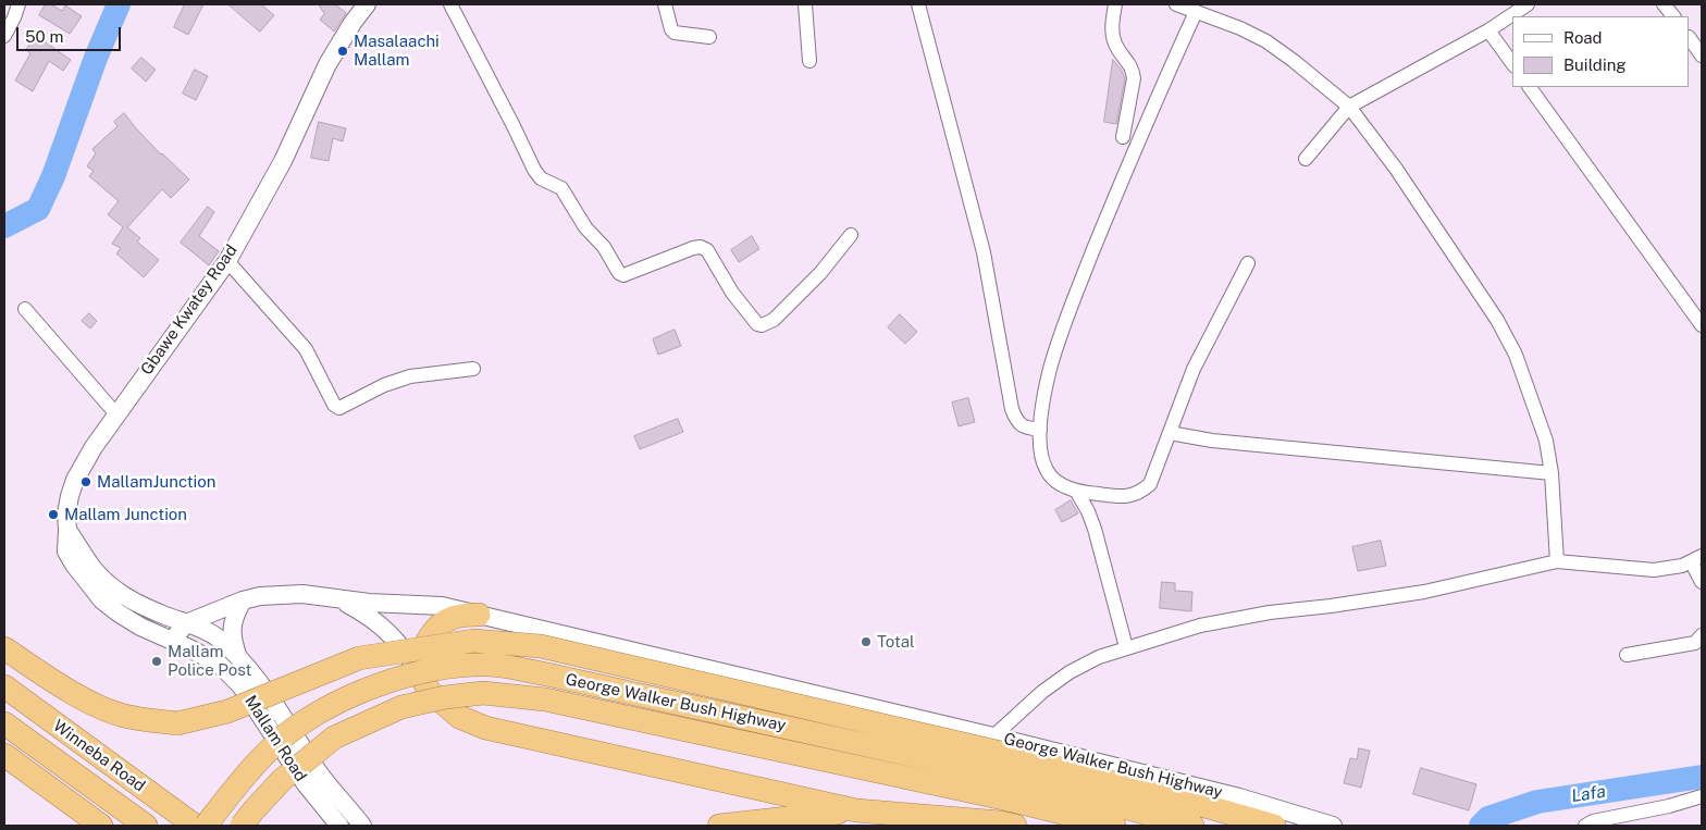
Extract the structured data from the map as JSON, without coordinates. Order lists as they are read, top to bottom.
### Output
{
  "streets": {
    "highway": ["George Walker Bush Highway", "Winneba Road"],
    "street": ["Gbawe Kwatey Road", "Mallam Road"]
  },
  "crossings": [
    ["Gbawe Kwatey Road", "Mallam Road"]
  ],
  "water": ["Lafa"],
  "places": [
    "Masalaachi Mallam",
    "MallamJunction",
    "Mallam Junction",
    "Total",
    "Mallam Police Post"
  ],
  "legend": ["Road", "Building"],
  "scale_bar": "50 m"
}
